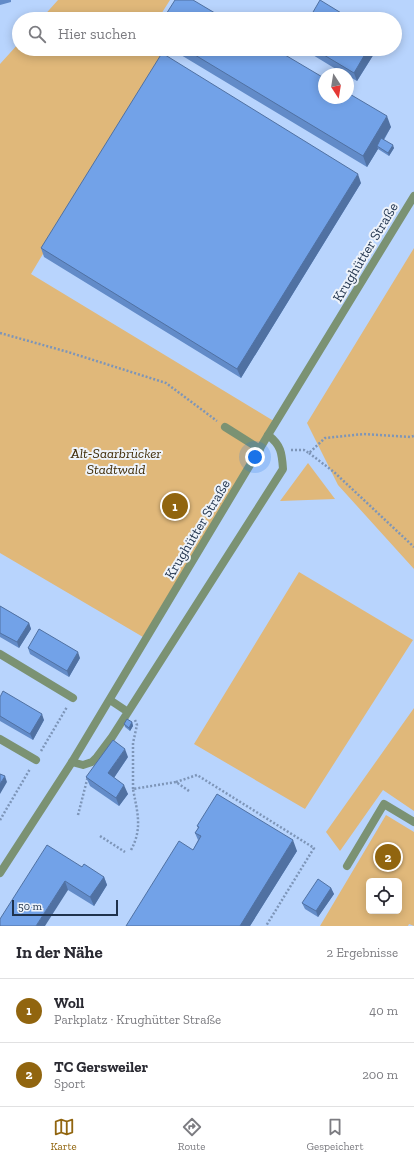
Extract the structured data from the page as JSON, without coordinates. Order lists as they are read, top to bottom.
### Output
{
  "streets": {
    "street": ["Krughütter Straße"]
  },
  "parks": ["Alt-Saarbrücker Stadtwald"],
  "scale_bar": "50 m",
  "north": "bottom",
  "page": {
    "search": "Hier suchen",
    "pins": ["1", "2"],
    "scale": "50 m",
    "heading": ["In der Nähe", "2 Ergebnisse"],
    "list": [
      {
        "mark": "1",
        "name": "Woll",
        "note": "Parkplatz · Krughütter Straße",
        "value": "40 m"
      },
      {
        "mark": "2",
        "name": "TC Gersweiler",
        "note": "Sport",
        "value": "200 m"
      }
    ],
    "nav": ["Karte", "Route", "Gespeichert"]
  }
}
